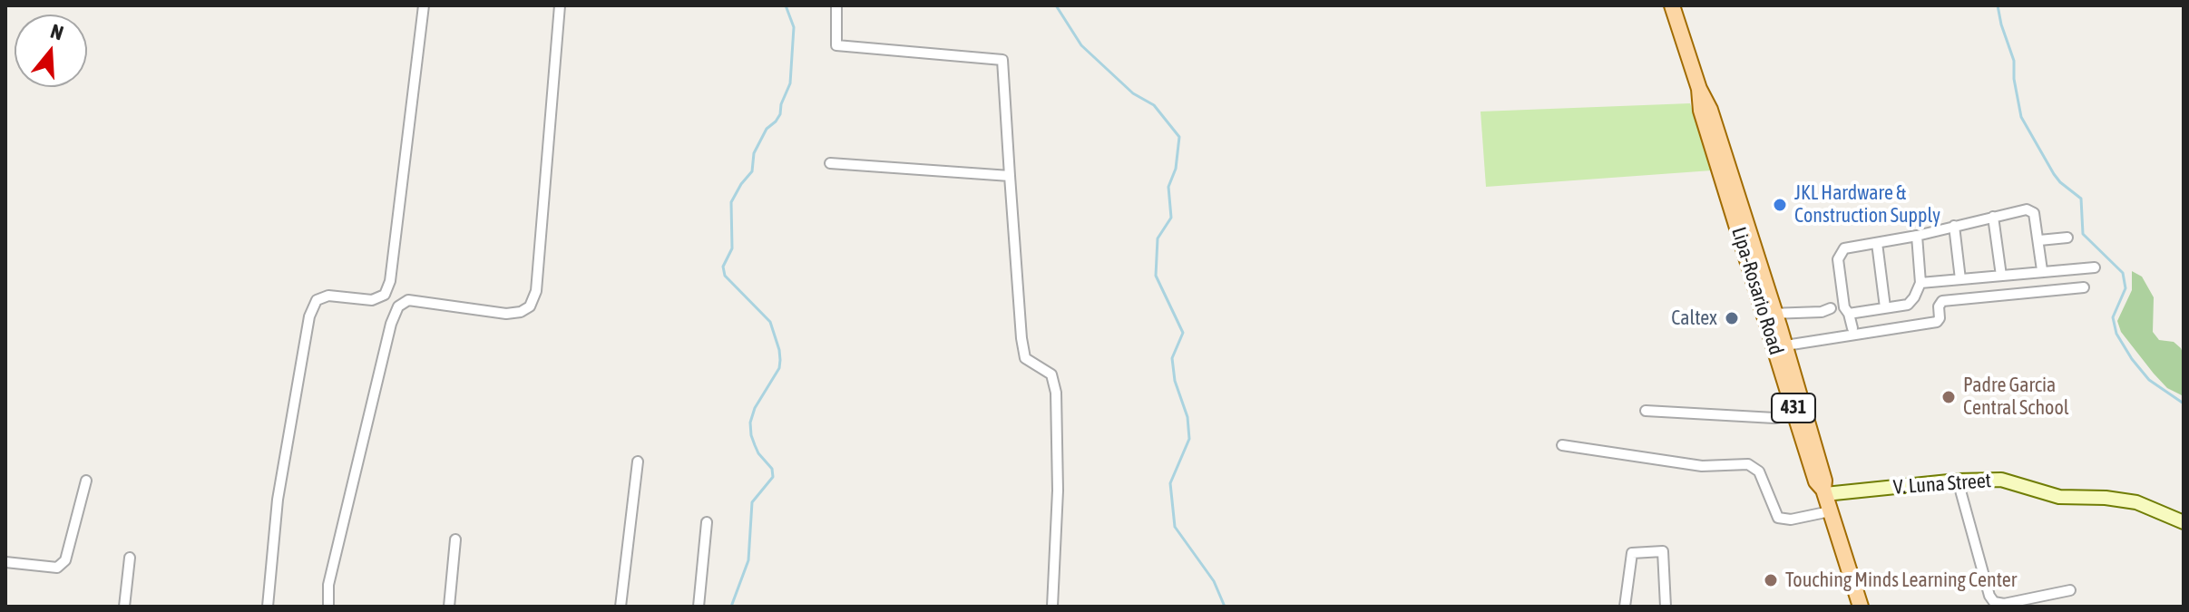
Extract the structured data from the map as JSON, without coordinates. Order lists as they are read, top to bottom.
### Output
{
  "streets": {
    "main road": ["Lipa-Rosario Road", "431"],
    "street": ["V. Luna Street"]
  },
  "crossings": [
    ["Lipa-Rosario Road", "V. Luna Street"]
  ],
  "places": [
    "JKL Hardware & Construction Supply",
    "Caltex",
    "Padre Garcia Central School",
    "Touching Minds Learning Center"
  ],
  "north": "top"
}
